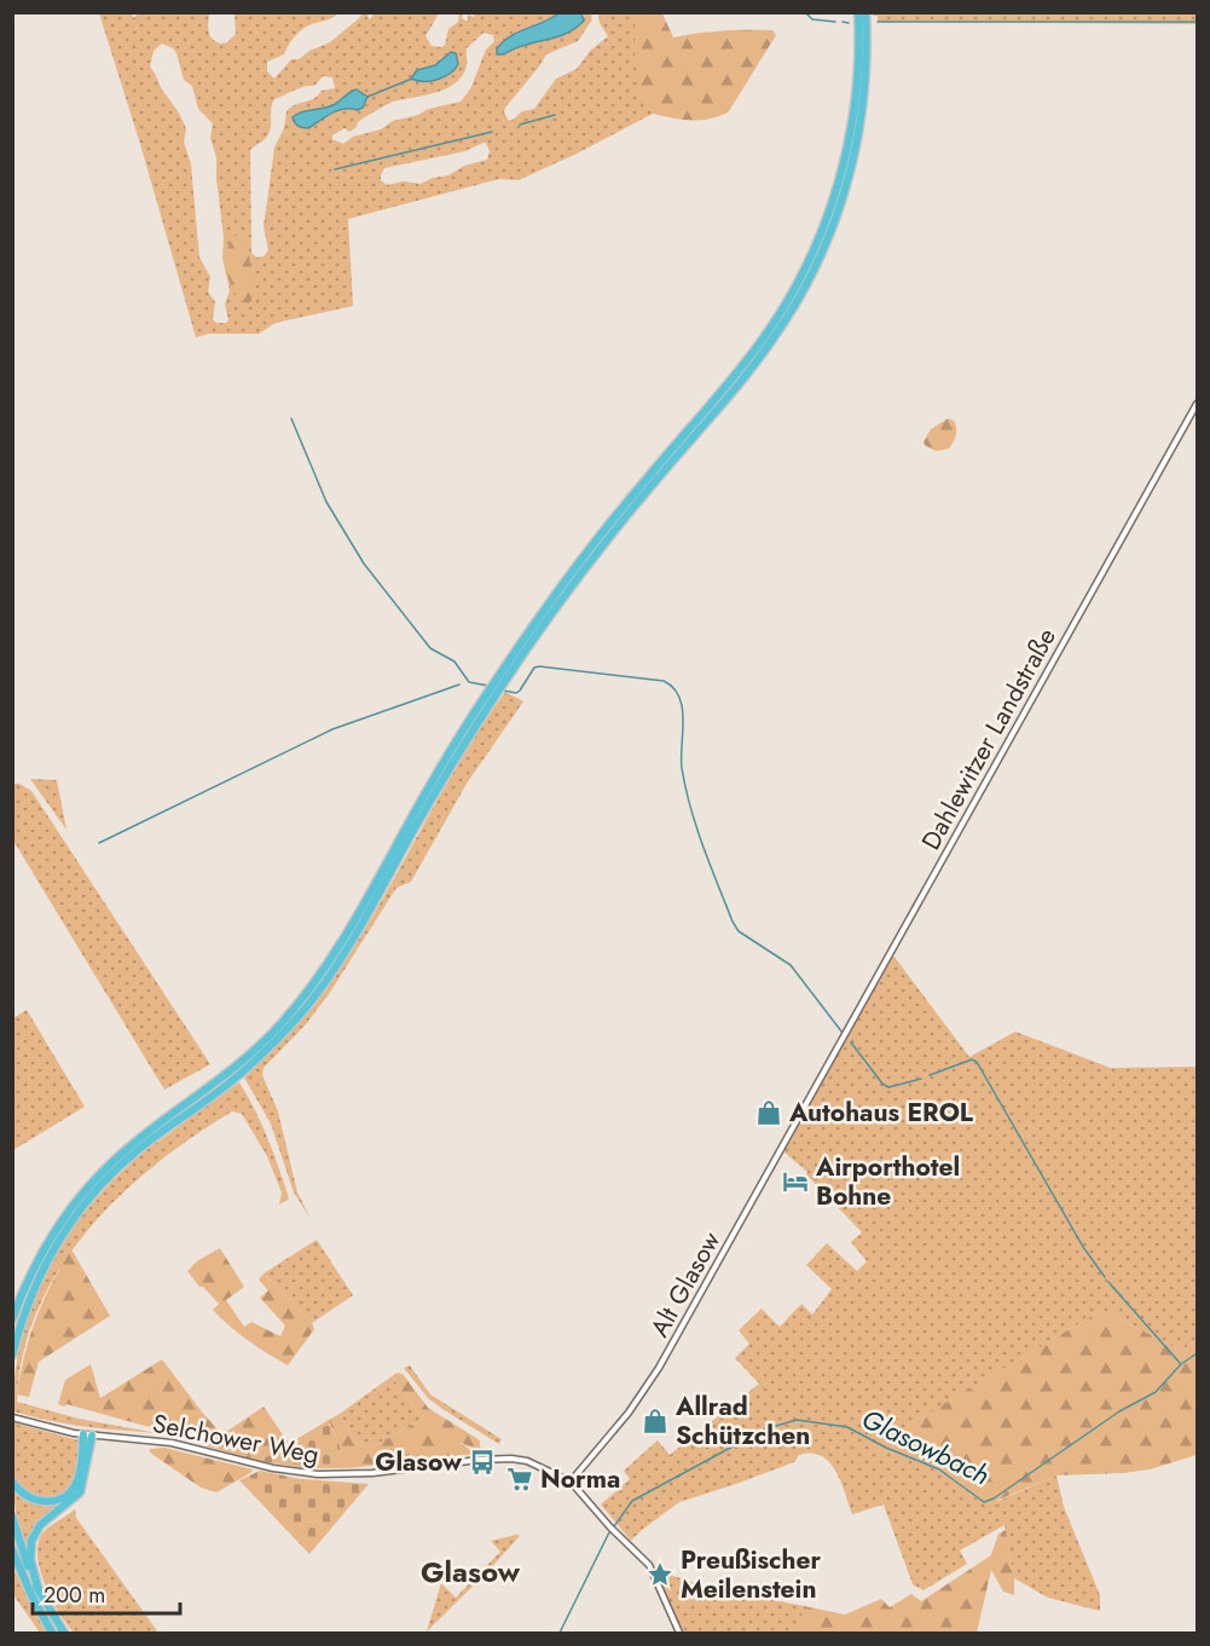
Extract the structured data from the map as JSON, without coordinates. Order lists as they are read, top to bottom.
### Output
{
  "streets": {
    "street": ["Dahlewitzer Landstraße", "Alt Glasow", "Selchower Weg"]
  },
  "crossings": [
    ["Dahlewitzer Landstraße", "Alt Glasow"],
    ["Alt Glasow", "Selchower Weg"]
  ],
  "districts": ["Glasow"],
  "water": ["Glasowbach"],
  "places": {
    "shop": ["Autohaus EROL", "Allrad Schützchen"],
    "hotel": ["Airporthotel Bohne"],
    "bus stop": ["Glasow"],
    "supermarket": ["Norma"],
    "place": ["Preußischer Meilenstein"]
  },
  "scale_bar": "200 m"
}
